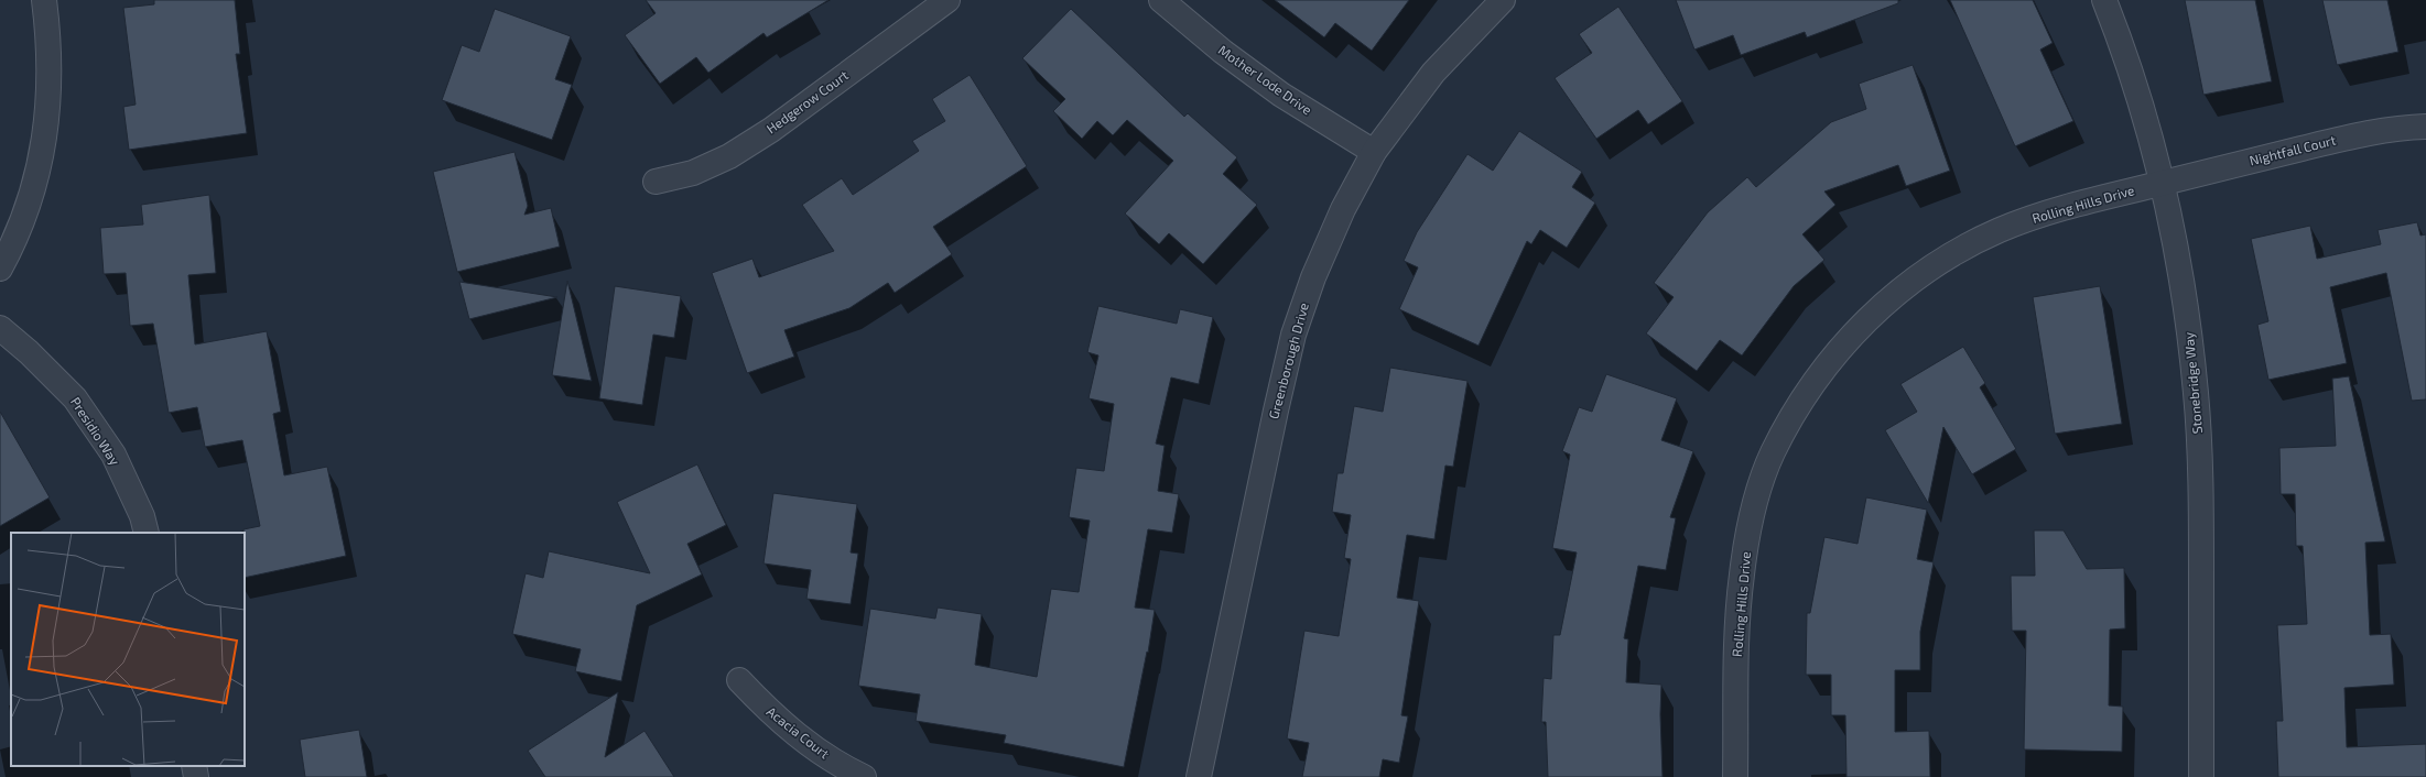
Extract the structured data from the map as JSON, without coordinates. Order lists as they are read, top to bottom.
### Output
{
  "streets": {
    "street": [
      "Mother Lode Drive",
      "Hedgerow Court",
      "Nightfall Court",
      "Rolling Hills Drive",
      "Greenborough Drive",
      "Stonebridge Way",
      "Presidio Way",
      "Acacia Court"
    ]
  },
  "crossings": [
    ["Mother Lode Drive", "Greenborough Drive"],
    ["Nightfall Court", "Rolling Hills Drive"],
    ["Nightfall Court", "Stonebridge Way"],
    ["Rolling Hills Drive", "Stonebridge Way"]
  ]
}
